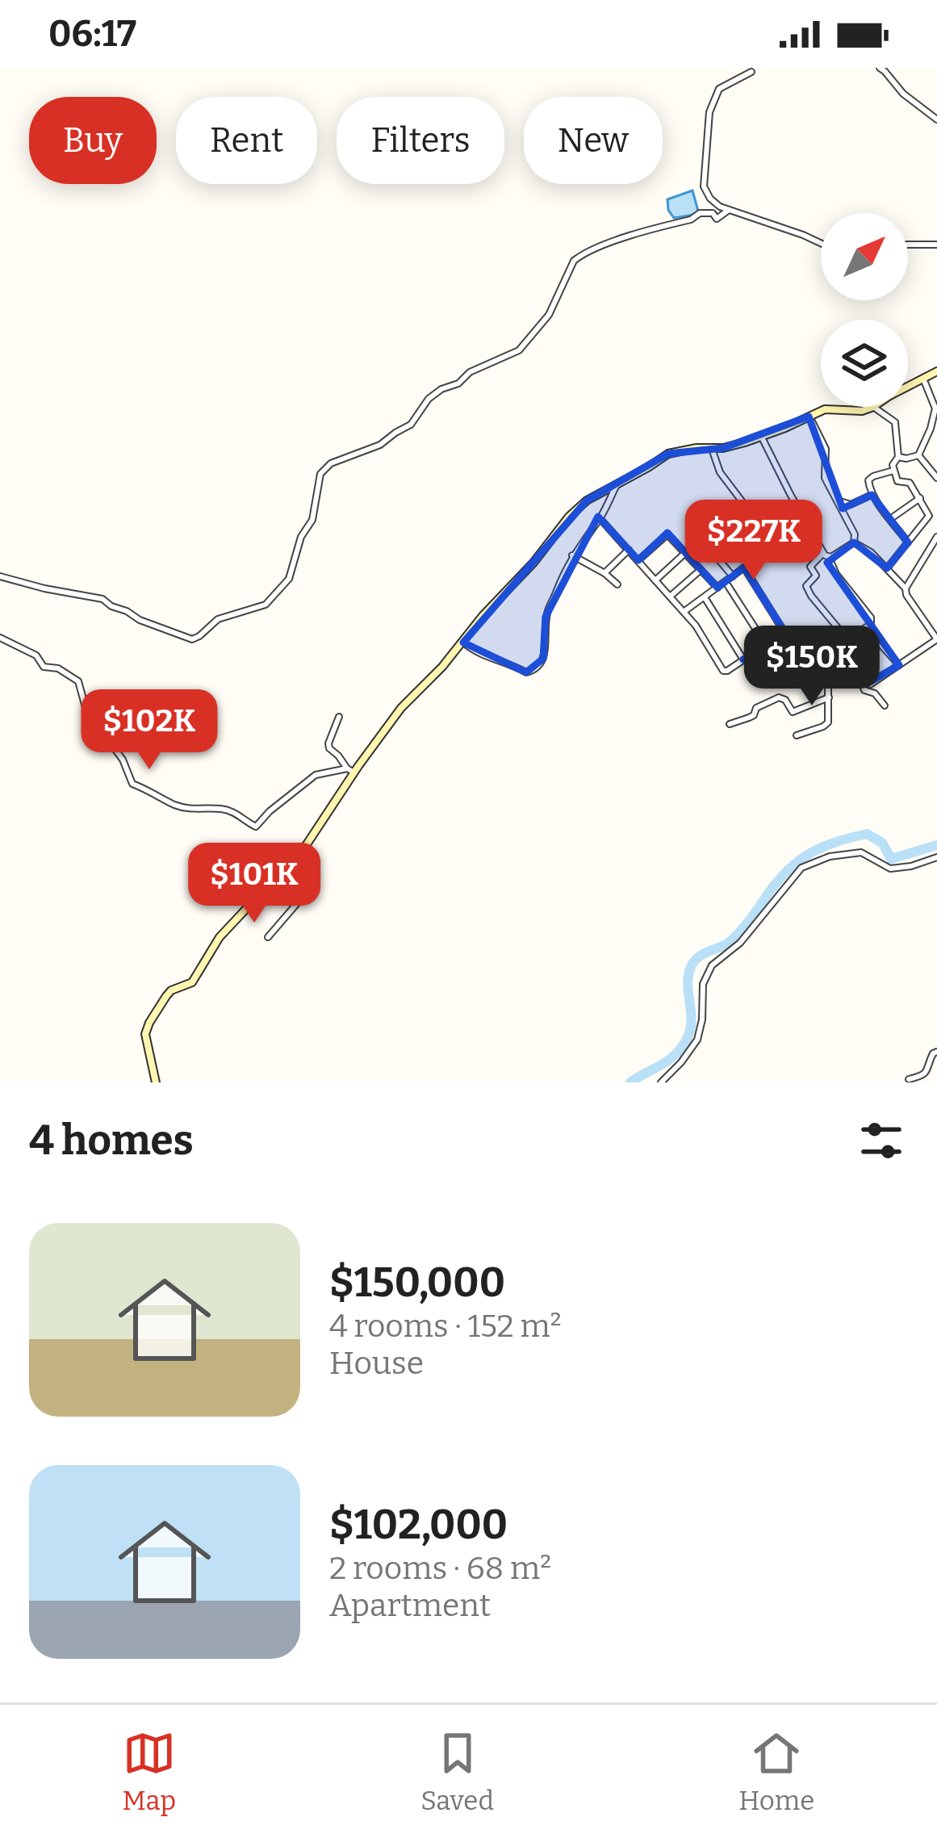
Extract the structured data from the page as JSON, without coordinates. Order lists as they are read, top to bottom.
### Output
{
  "north": "top right",
  "page": {
    "status": "06:17",
    "chip": [
      "Buy",
      "Rent",
      "Filters",
      "New"
    ],
    "price": [
      "$227K",
      "$150K",
      "$102K",
      "$101K"
    ],
    "heading": "4 homes",
    "list": [
      {
        "name": "$150,000",
        "note": "4 rooms · 152 m² · House"
      },
      {
        "name": "$102,000",
        "note": "2 rooms · 68 m² · Apartment"
      }
    ],
    "tabs": ["Map", "Saved", "Home"]
  }
}
